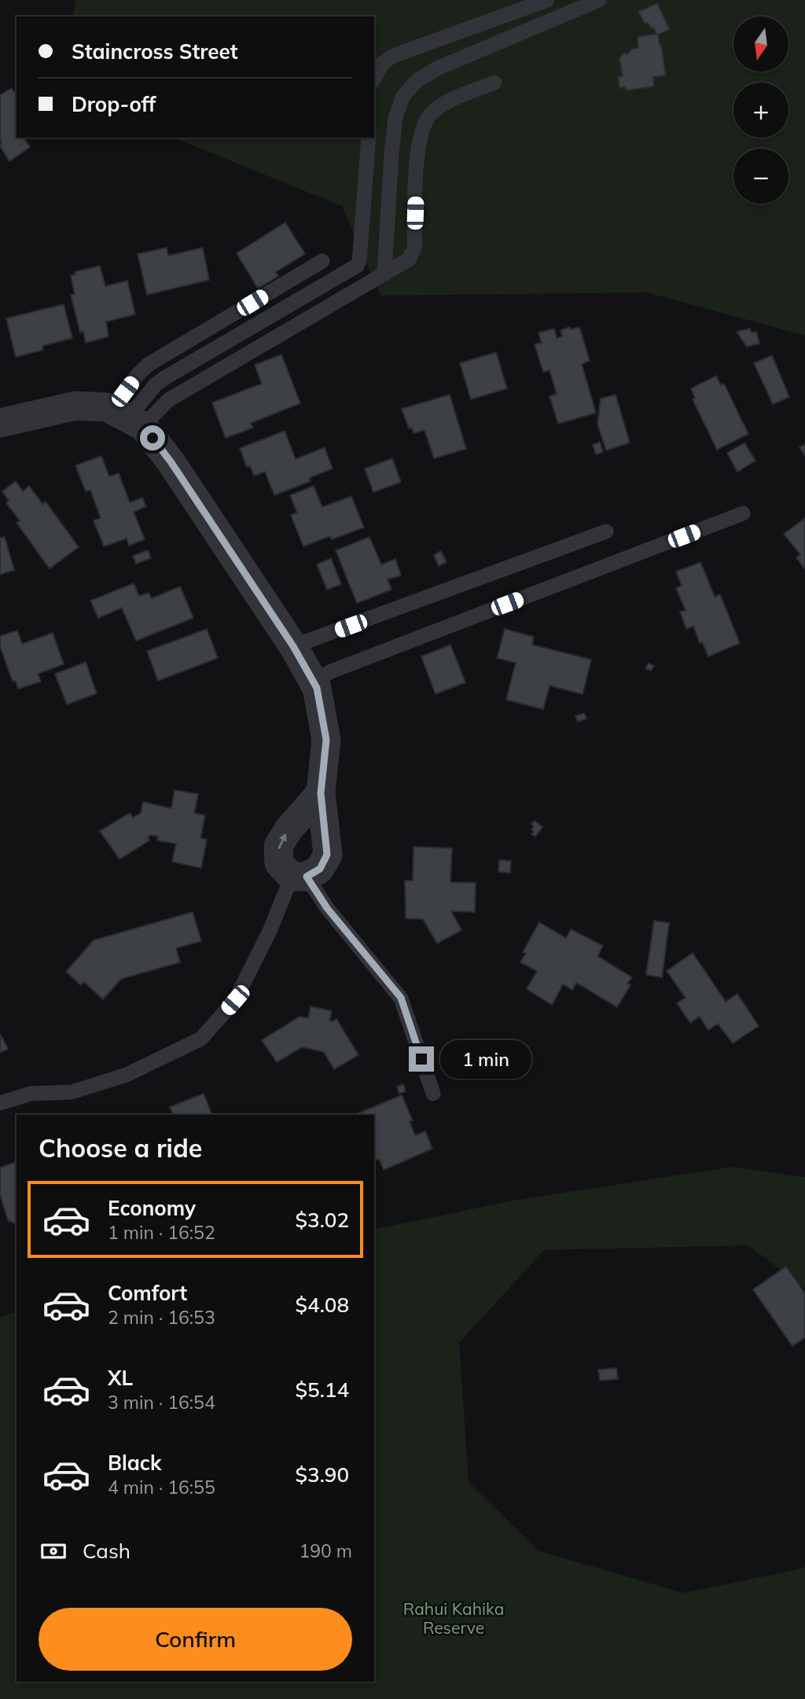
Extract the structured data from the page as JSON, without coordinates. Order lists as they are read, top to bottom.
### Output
{
  "parks": ["Rahui Kahika Reserve"],
  "north": "bottom",
  "page": {
    "map_buttons": ["+", "−"],
    "banner": ["Staincross Street", "Drop-off"],
    "bubble": "1 min",
    "heading": "Choose a ride",
    "list": [
      {
        "name": "Economy",
        "note": "1 min · 16:52",
        "value": "$3.02"
      },
      {
        "name": "Comfort",
        "note": "2 min · 16:53",
        "value": "$4.08"
      },
      {
        "name": "XL",
        "note": "3 min · 16:54",
        "value": "$5.14"
      },
      {
        "name": "Black",
        "note": "4 min · 16:55",
        "value": "$3.90"
      }
    ],
    "pay": ["Cash", "190 m"],
    "buttons": "Confirm"
  }
}
